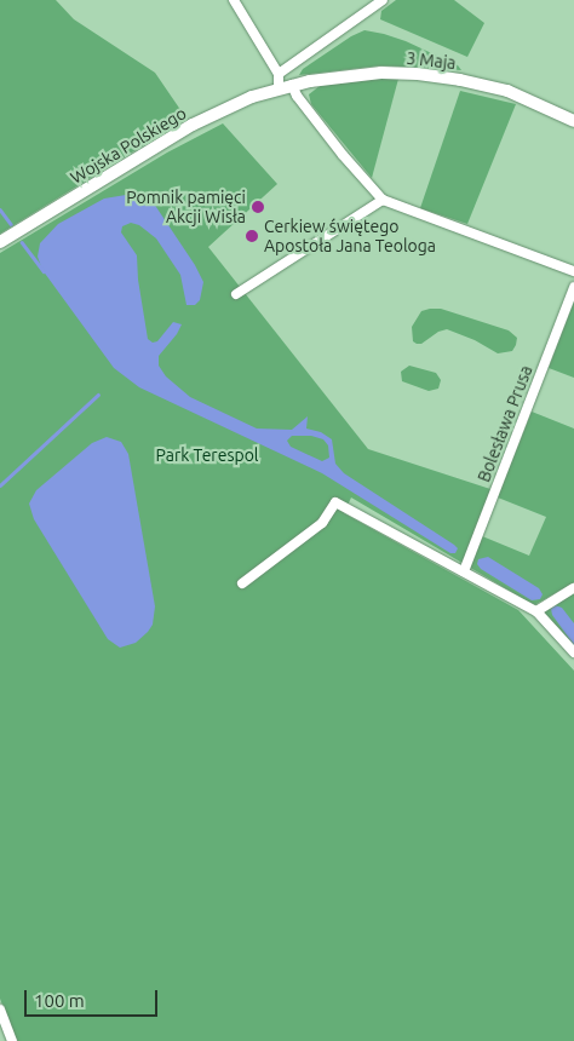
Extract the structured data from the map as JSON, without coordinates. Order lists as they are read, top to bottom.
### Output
{
  "streets": {
    "street": ["3 Maja", "Wojska Polskiego", "Bolesława Prusa"]
  },
  "crossings": [
    ["3 Maja", "Wojska Polskiego"]
  ],
  "parks": ["Park Terespol"],
  "places": ["Pomnik pamięci Akcji Wisła", "Cerkiew świętego Apostoła Jana Teologa"],
  "scale_bar": "100 m"
}
